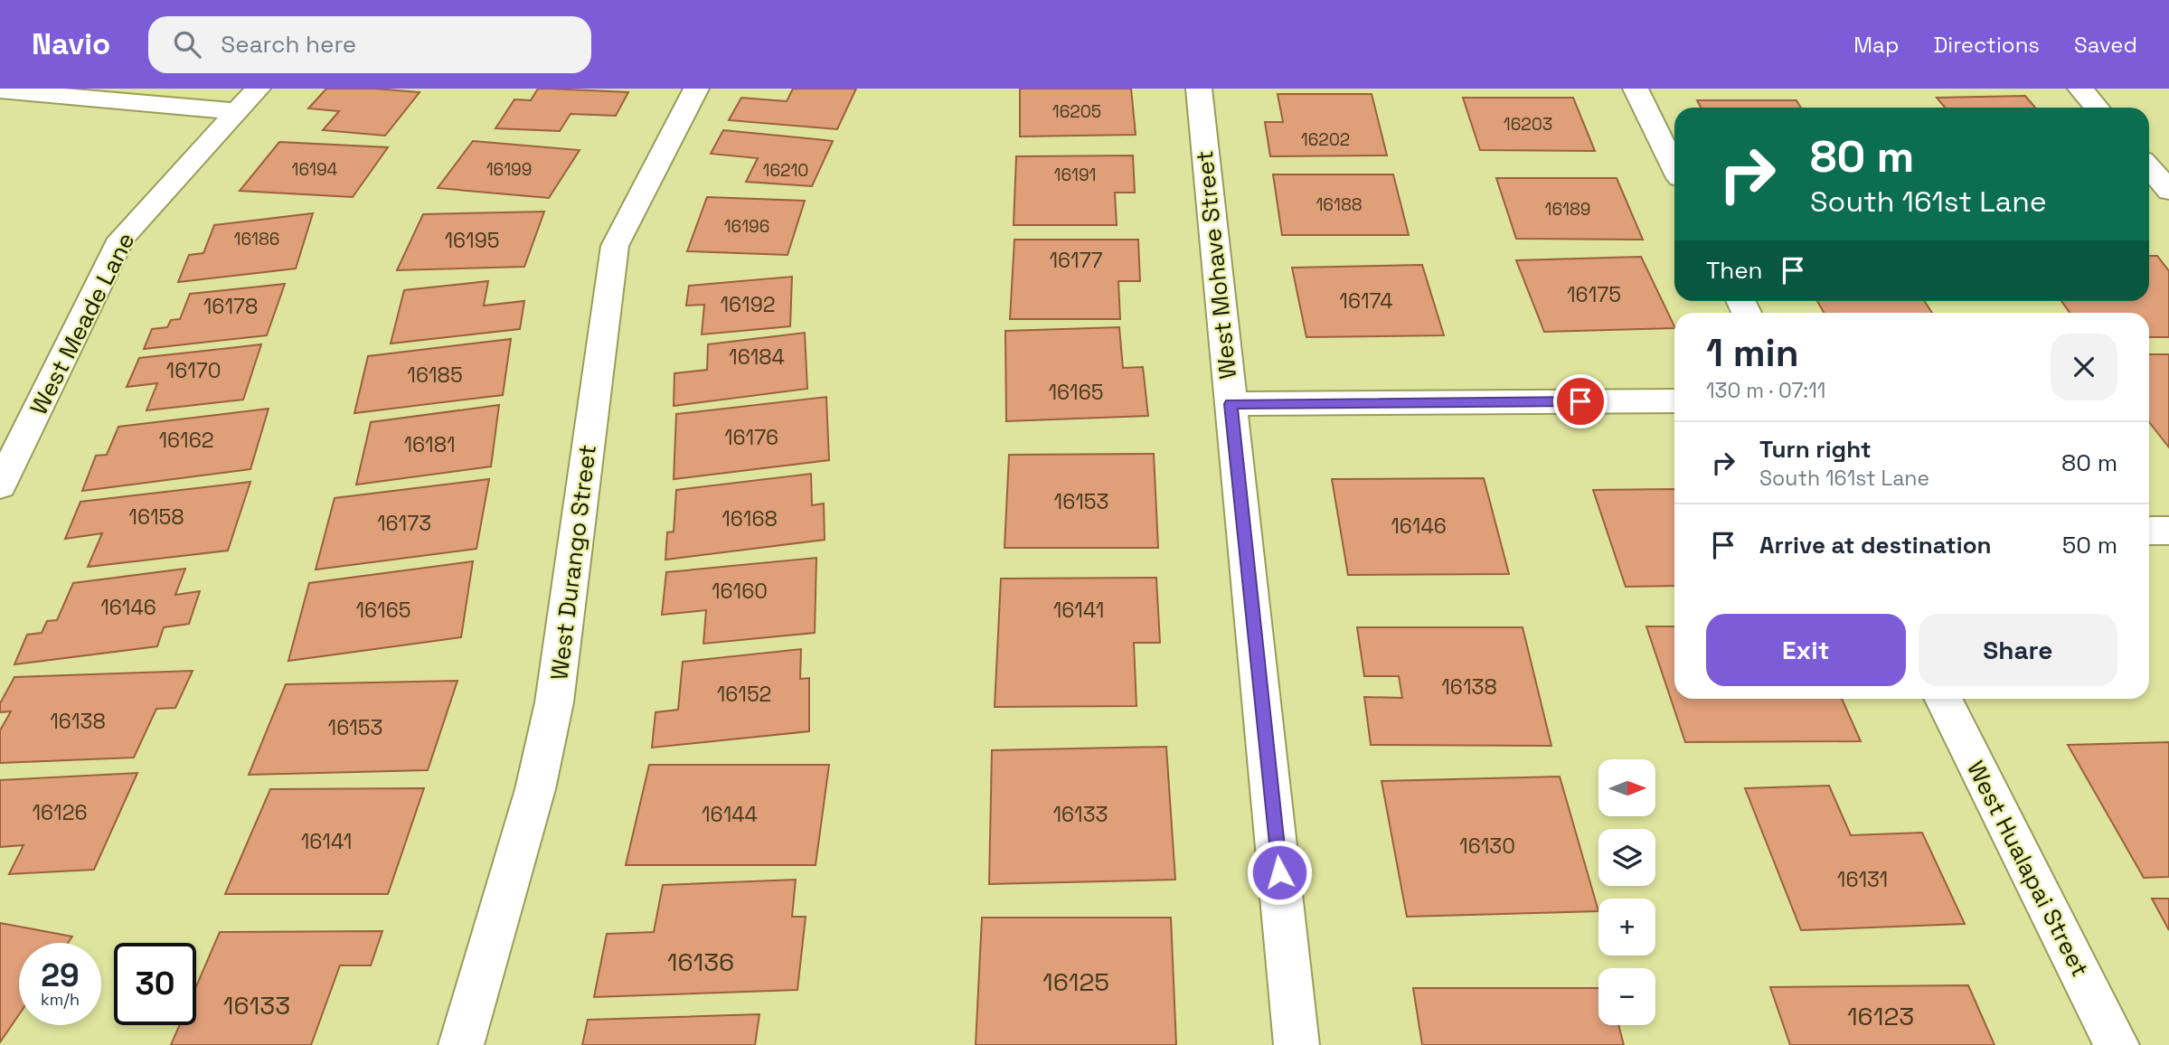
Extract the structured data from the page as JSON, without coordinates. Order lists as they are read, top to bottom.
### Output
{
  "streets": {
    "street": [
      "West Mohave Street",
      "West Meade Lane",
      "West Durango Street",
      "West Hualapai Street"
    ]
  },
  "house_numbers": [
    "16205",
    "16203",
    "16202",
    "16194",
    "16199",
    "16210",
    "16191",
    "16188",
    "16189",
    "16196",
    "16186",
    "16195",
    "16177",
    "16175",
    "16174",
    "16192",
    "16178",
    "16184",
    "16170",
    "16185",
    "16165",
    "16176",
    "16162",
    "16181",
    "16153",
    "16158",
    "16168",
    "16173",
    "16146",
    "16160",
    "16146",
    "16165",
    "16141",
    "16138",
    "16152",
    "16138",
    "16153",
    "16126",
    "16144",
    "16133",
    "16141",
    "16130",
    "16131",
    "16136",
    "16125",
    "16133",
    "16123"
  ],
  "north": "right",
  "page": {
    "header": "Navio",
    "search": "Search here",
    "nav": ["Map", "Directions", "Saved"],
    "turn": ["80 m", "South 161st Lane"],
    "then": "Then",
    "heading": ["1 min", "130 m · 07:11"],
    "list": [
      {
        "name": "Turn right",
        "note": "South 161st Lane",
        "value": "80 m"
      },
      {
        "name": "Arrive at destination",
        "value": "50 m"
      }
    ],
    "buttons": ["Exit", "Share"],
    "map_buttons": ["+", "−"],
    "speed": "29 km/h",
    "limit": "30"
  }
}
